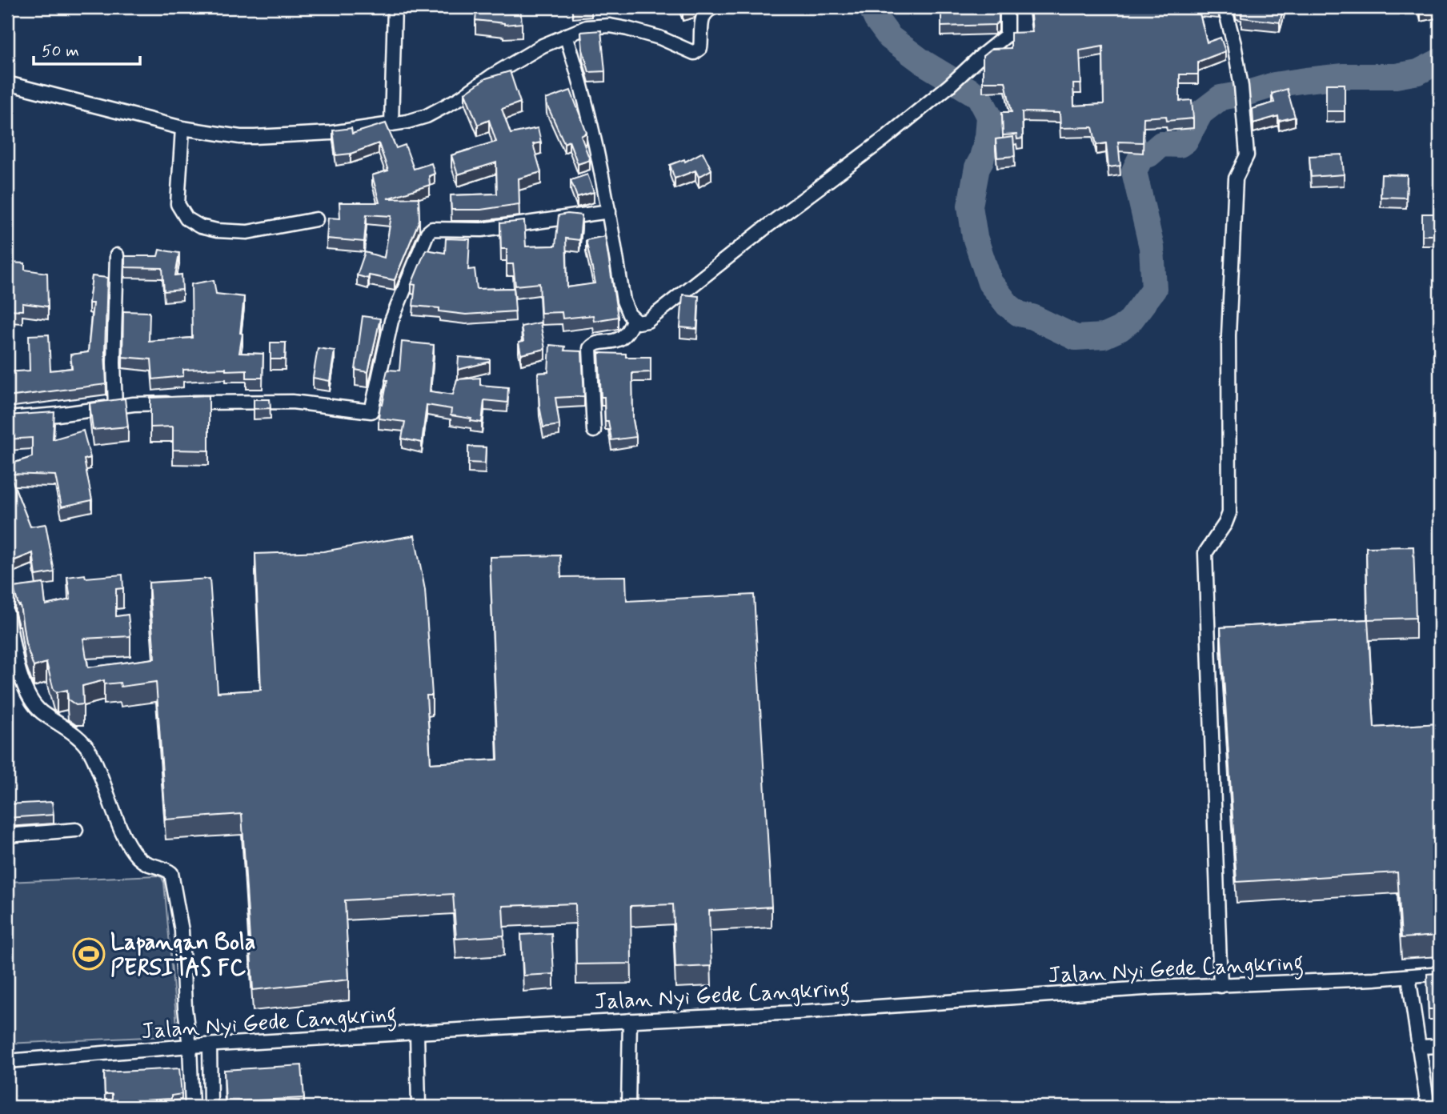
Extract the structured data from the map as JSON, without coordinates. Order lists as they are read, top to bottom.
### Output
{
  "streets": {
    "street": ["Jalan Nyi Gede Cangkring"]
  },
  "places": {
    "sports": ["Lapangan Bola PERSITAS FC"]
  },
  "scale_bar": "50 m"
}
